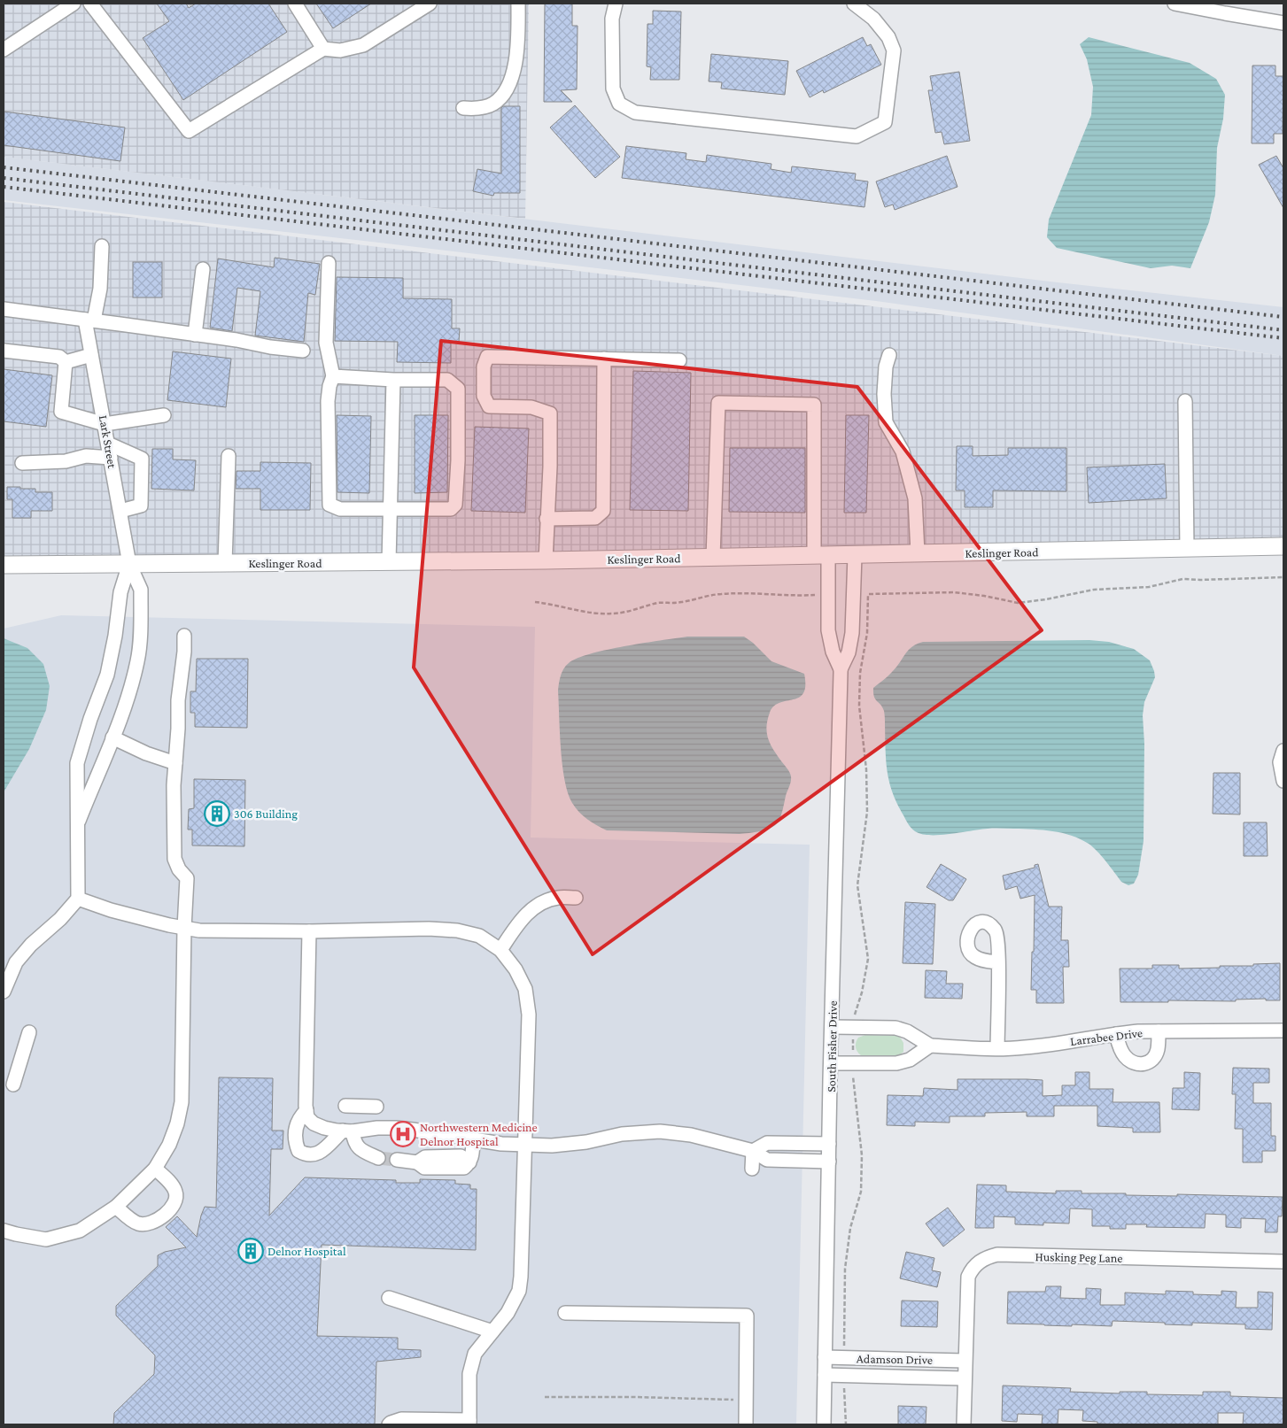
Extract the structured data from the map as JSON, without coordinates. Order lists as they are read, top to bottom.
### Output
{
  "streets": {
    "main road": ["Keslinger Road"],
    "street": [
      "Lark Street",
      "Larrabee Drive",
      "South Fisher Drive",
      "Husking Peg Lane",
      "Adamson Drive"
    ]
  },
  "crossings": [
    ["Lark Street", "Keslinger Road"],
    ["Keslinger Road", "South Fisher Drive"],
    ["Larrabee Drive", "South Fisher Drive"],
    ["South Fisher Drive", "Adamson Drive"],
    ["Husking Peg Lane", "Adamson Drive"]
  ],
  "places": {
    "building": ["306 Building", "Delnor Hospital"],
    "hospital": ["Northwestern Medicine Delnor Hospital"]
  }
}
